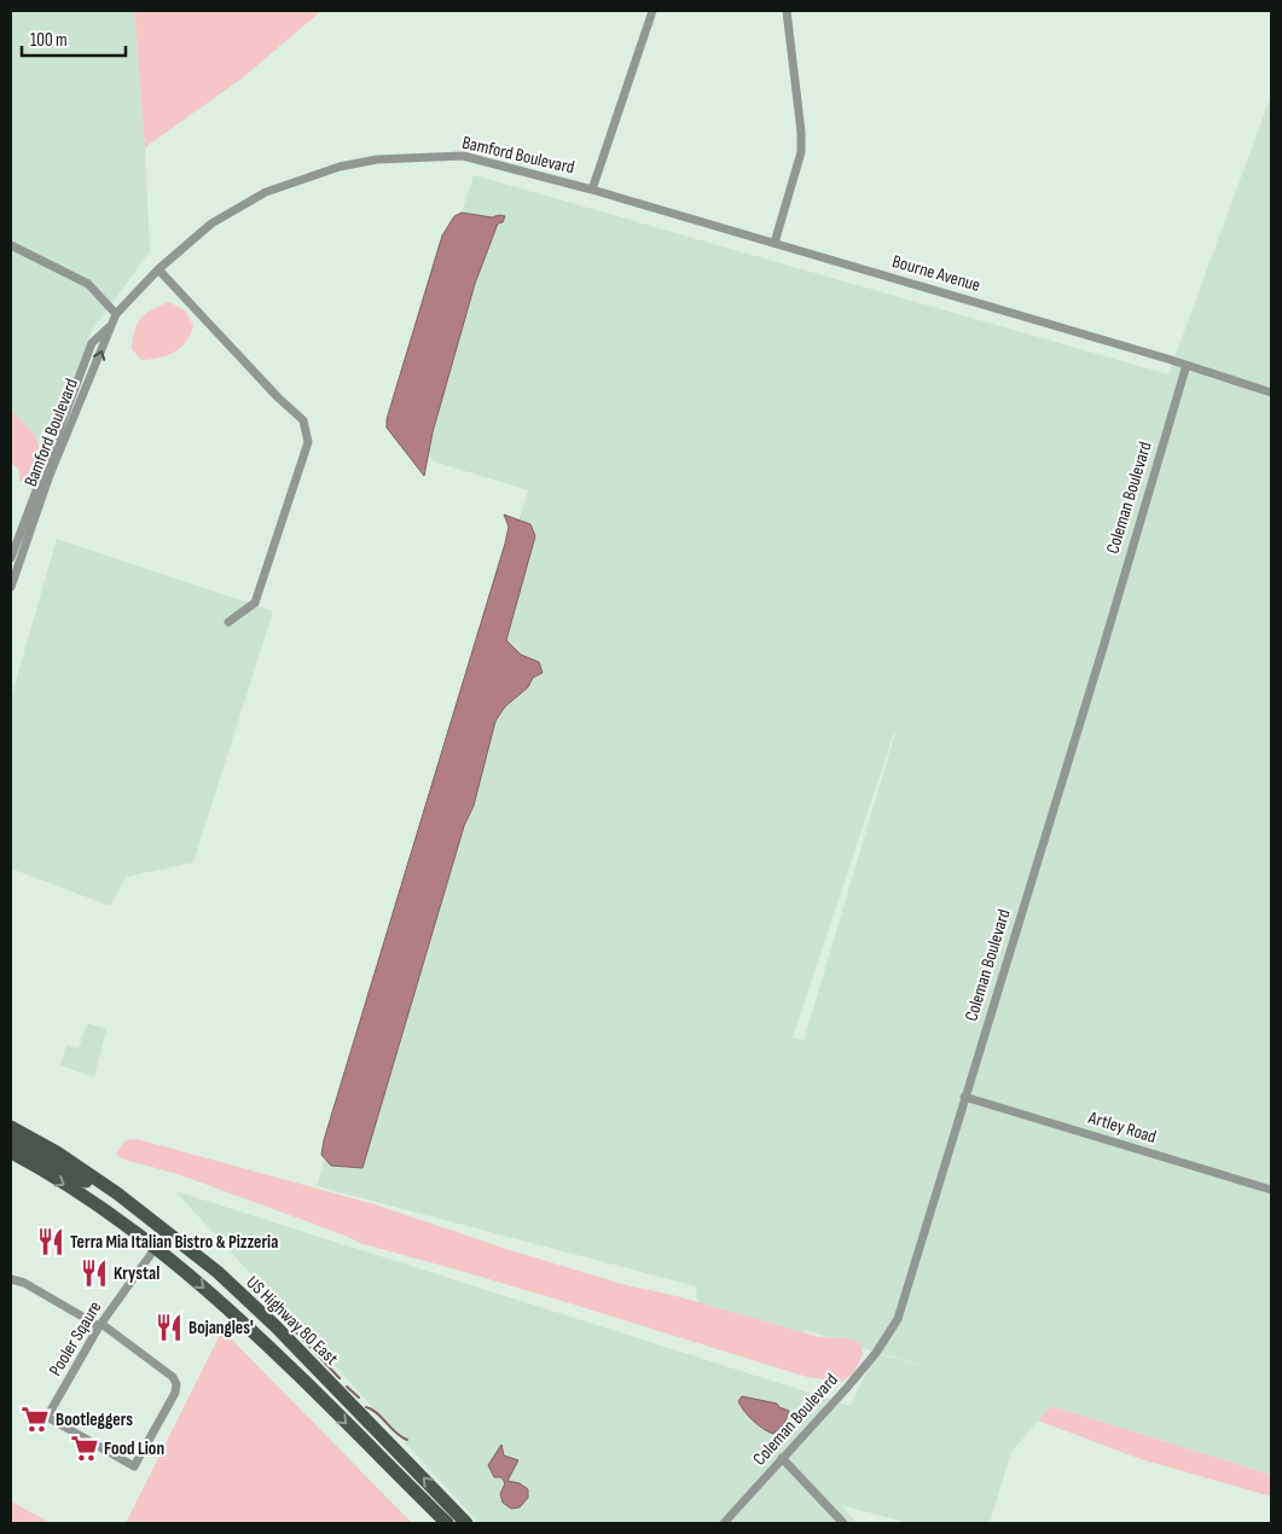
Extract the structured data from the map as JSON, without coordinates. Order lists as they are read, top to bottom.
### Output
{
  "streets": {
    "main road": ["US Highway 80 East"],
    "street": [
      "Bamford Boulevard",
      "Bourne Avenue",
      "Coleman Boulevard",
      "Artley Road",
      "Pooler Sqaure"
    ]
  },
  "crossings": [
    ["Bamford Boulevard", "Bourne Avenue"],
    ["Bourne Avenue", "Coleman Boulevard"],
    ["Coleman Boulevard", "Artley Road"],
    ["US Highway 80 East", "Pooler Sqaure"]
  ],
  "places": {
    "restaurant": ["Terra Mia Italian Bistro & Pizzeria", "Krystal", "Bojangles'"],
    "supermarket": ["Bootleggers", "Food Lion"]
  },
  "scale_bar": "100 m"
}
